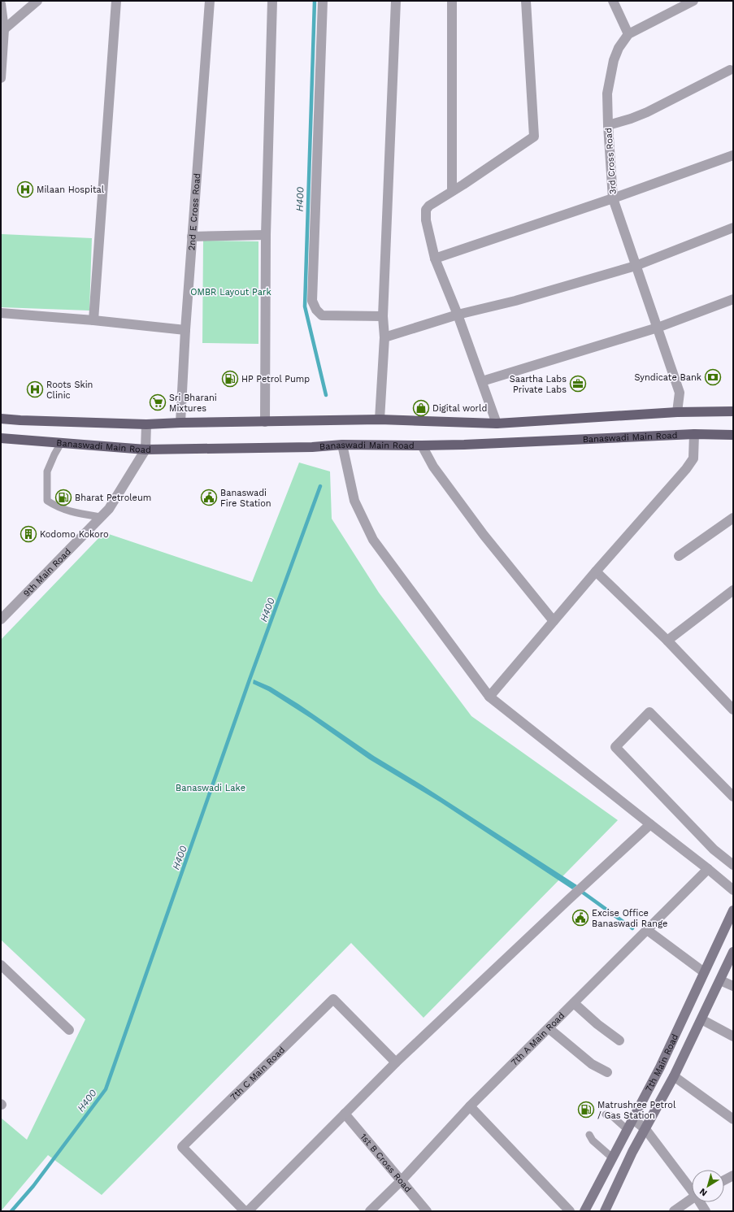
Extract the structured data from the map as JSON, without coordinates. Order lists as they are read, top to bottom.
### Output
{
  "streets": {
    "main road": ["Banaswadi Main Road", "7th Main Road"],
    "street": [
      "3rd Cross Road",
      "2nd E Cross Road",
      "9th Main Road",
      "7th A Main Road",
      "7th C Main Road",
      "1st B Cross Road"
    ]
  },
  "crossings": [
    ["Banaswadi Main Road", "9th Main Road"],
    ["7th A Main Road", "1st B Cross Road"]
  ],
  "water": ["H400"],
  "parks": ["OMBR Layout Park", "Banaswadi Lake"],
  "places": {
    "hospital": ["Milaan Hospital", "Roots Skin Clinic"],
    "bank": ["Syndicate Bank"],
    "fuel station": ["HP Petrol Pump", "Bharat Petroleum", "Matrushree Petrol / Gas Station"],
    "office": ["Saartha Labs Private Labs"],
    "supermarket": ["Sri Bharani Mixtures"],
    "shop": ["Digital world"],
    "public building": ["Banaswadi Fire Station", "Excise Office Banaswadi Range"],
    "building": ["Kodomo Kokoro"]
  },
  "north": "bottom left"
}
